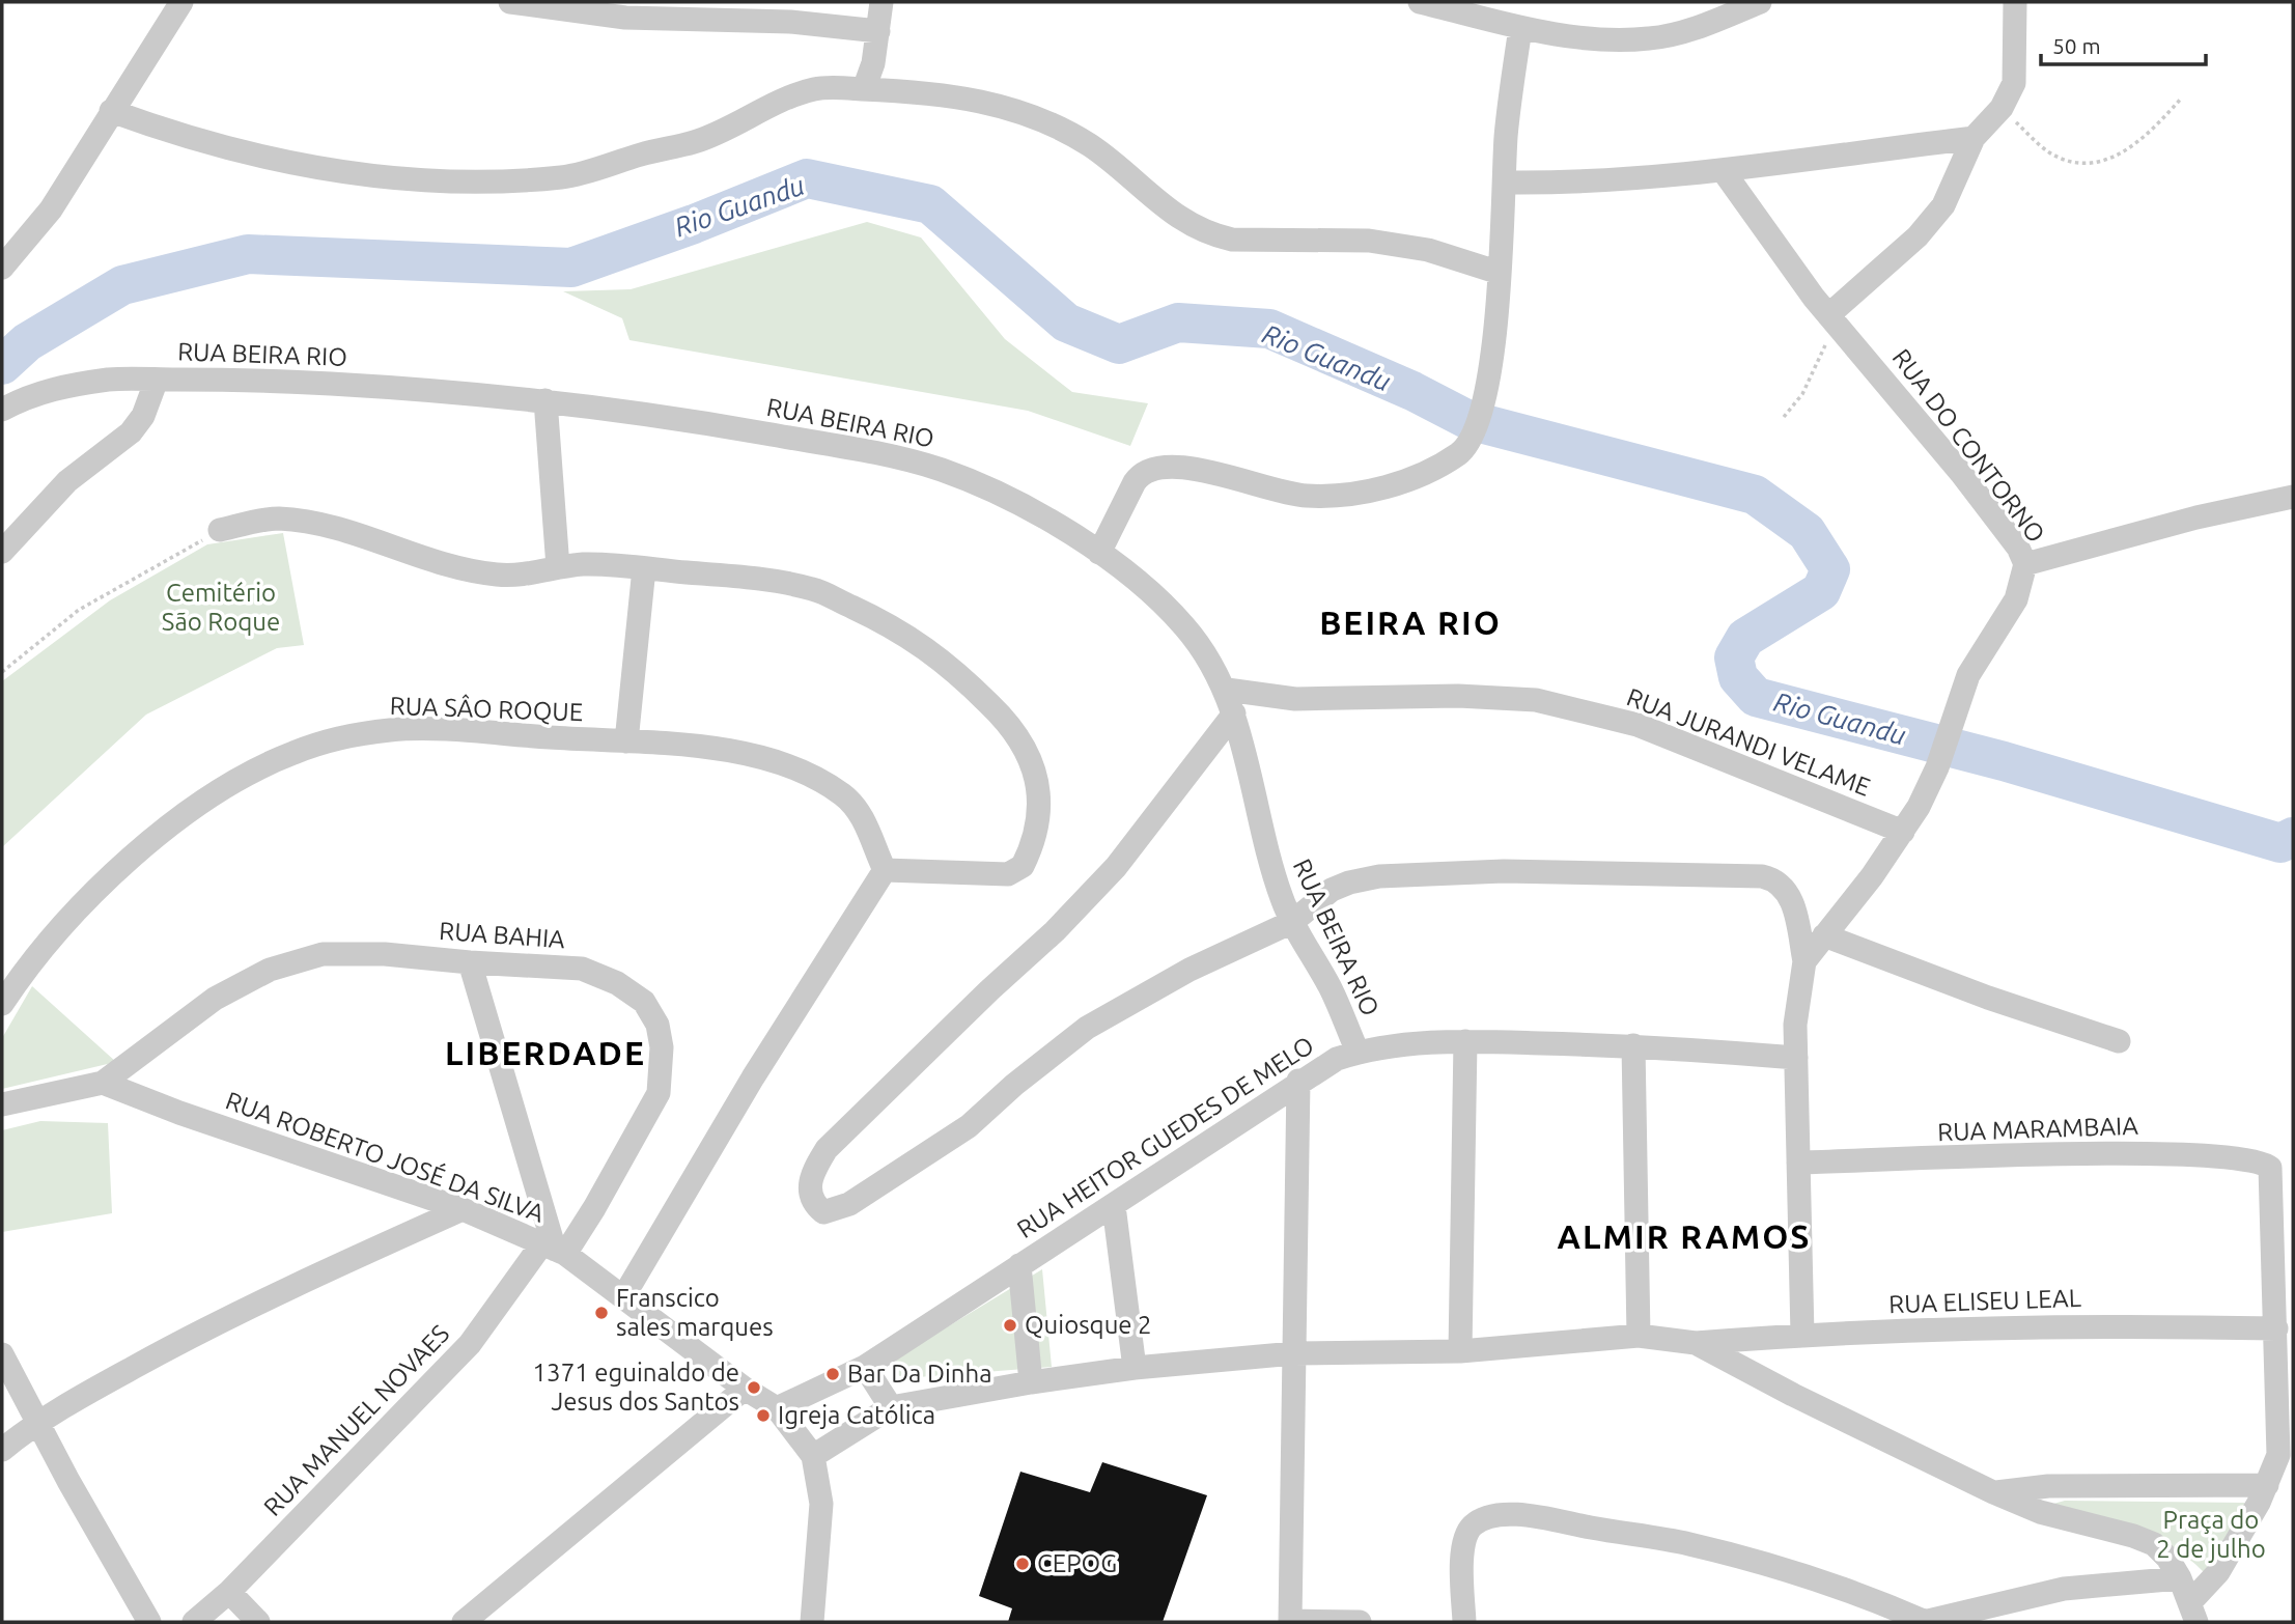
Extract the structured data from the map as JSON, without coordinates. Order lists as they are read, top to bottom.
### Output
{
  "streets": {
    "street": [
      "RUA BEIRA RIO",
      "RUA DO CONTORNO",
      "RUA SÂO ROQUE",
      "RUA JURANDI VELAME",
      "RUA BAHIA",
      "RUA MARAMBAIA",
      "RUA HEITOR GUEDES DE MELO",
      "RUA ROBERTO JOSÉ DA SILVA",
      "RUA ELISEU LEAL",
      "RUA MANUEL NOVAES"
    ]
  },
  "crossings": [
    ["RUA BEIRA RIO", "RUA JURANDI VELAME"],
    ["RUA BEIRA RIO", "RUA HEITOR GUEDES DE MELO"],
    ["RUA DO CONTORNO", "RUA JURANDI VELAME"],
    ["RUA DO CONTORNO", "RUA MARAMBAIA"],
    ["RUA DO CONTORNO", "RUA HEITOR GUEDES DE MELO"],
    ["RUA DO CONTORNO", "RUA ELISEU LEAL"],
    ["RUA BAHIA", "RUA ROBERTO JOSÉ DA SILVA"],
    ["RUA BAHIA", "RUA MANUEL NOVAES"],
    ["RUA MARAMBAIA", "RUA ELISEU LEAL"],
    ["RUA HEITOR GUEDES DE MELO", "RUA ROBERTO JOSÉ DA SILVA"],
    ["RUA ROBERTO JOSÉ DA SILVA", "RUA MANUEL NOVAES"]
  ],
  "districts": ["BEIRA RIO", "LIBERDADE", "ALMIR RAMOS"],
  "water": ["Rio Guandu"],
  "parks": ["Cemitério São Roque", "Praça do 2 de julho"],
  "places": [
    "Franscico sales marques",
    "Quiosque 2",
    "Bar Da Dinha",
    "1371 eguinaldo de Jesus dos Santos",
    "Igreja Católica",
    "CEPOG"
  ],
  "scale_bar": "50 m"
}
